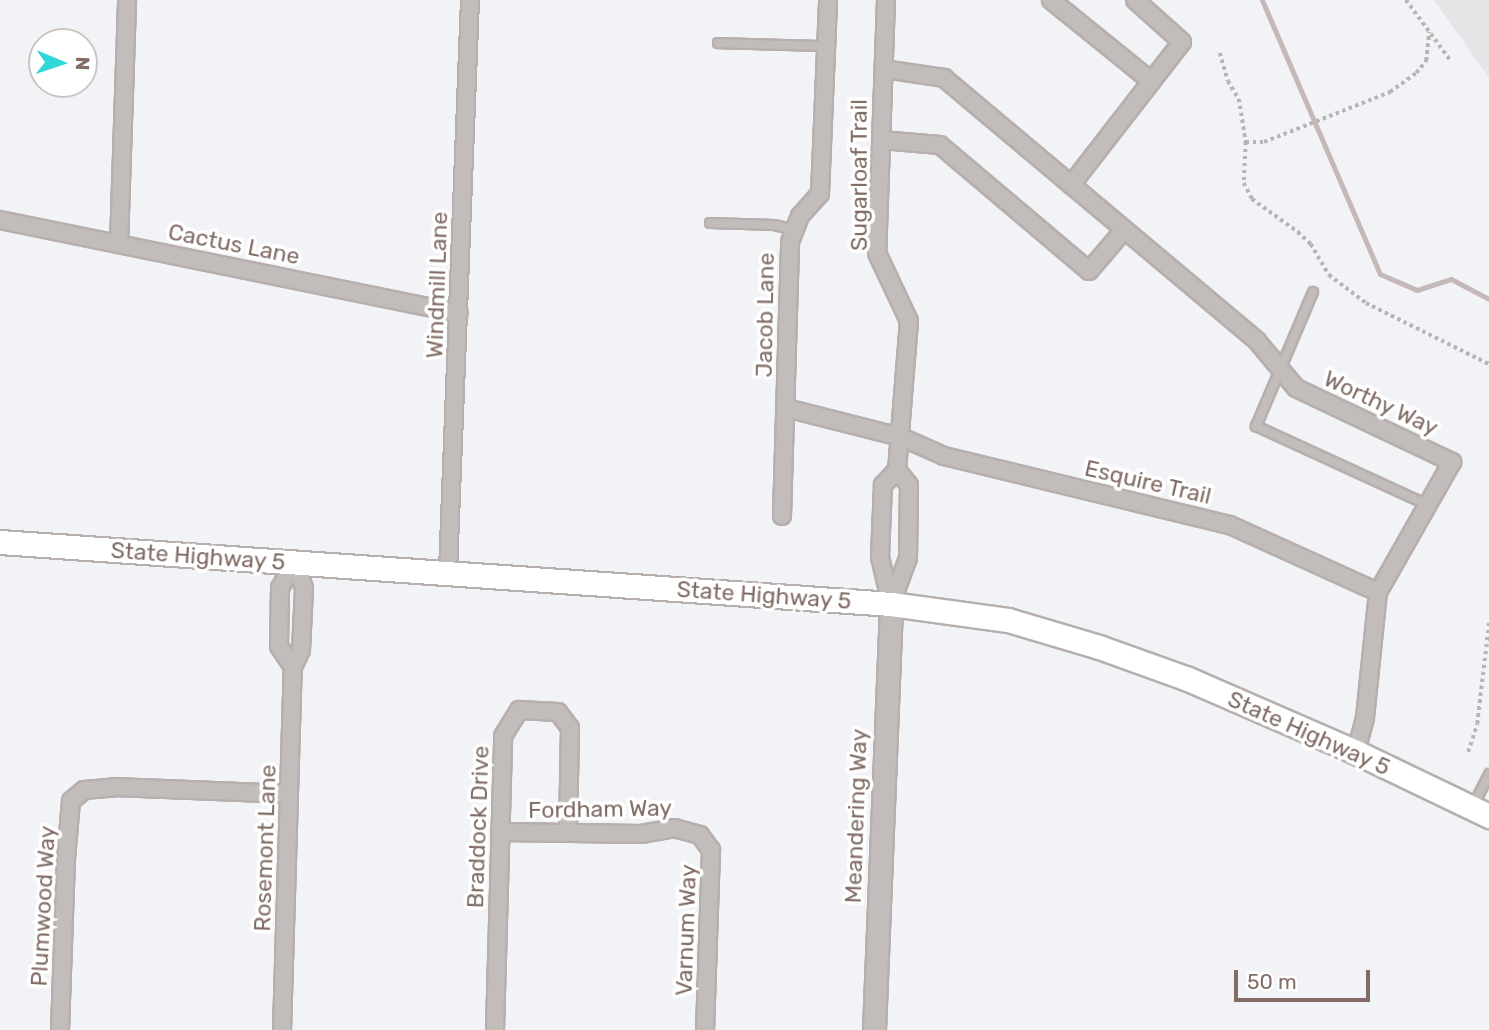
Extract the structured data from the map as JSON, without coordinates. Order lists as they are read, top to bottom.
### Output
{
  "streets": {
    "main road": ["State Highway 5"],
    "street": [
      "Sugarloaf Trail",
      "Cactus Lane",
      "Windmill Lane",
      "Jacob Lane",
      "Worthy Way",
      "Esquire Trail",
      "Fordham Way",
      "Meandering Way",
      "Braddock Drive",
      "Rosemont Lane",
      "Plumwood Way",
      "Varnum Way"
    ]
  },
  "crossings": [
    ["Sugarloaf Trail", "Worthy Way"],
    ["Sugarloaf Trail", "Esquire Trail"],
    ["Sugarloaf Trail", "State Highway 5"],
    ["Sugarloaf Trail", "Meandering Way"],
    ["Cactus Lane", "Windmill Lane"],
    ["Windmill Lane", "State Highway 5"],
    ["Jacob Lane", "Esquire Trail"],
    ["Worthy Way", "Esquire Trail"],
    ["Worthy Way", "State Highway 5"],
    ["State Highway 5", "Meandering Way"],
    ["State Highway 5", "Rosemont Lane"],
    ["Fordham Way", "Braddock Drive"],
    ["Fordham Way", "Varnum Way"],
    ["Rosemont Lane", "Plumwood Way"]
  ],
  "scale_bar": "50 m",
  "north": "right"
}
